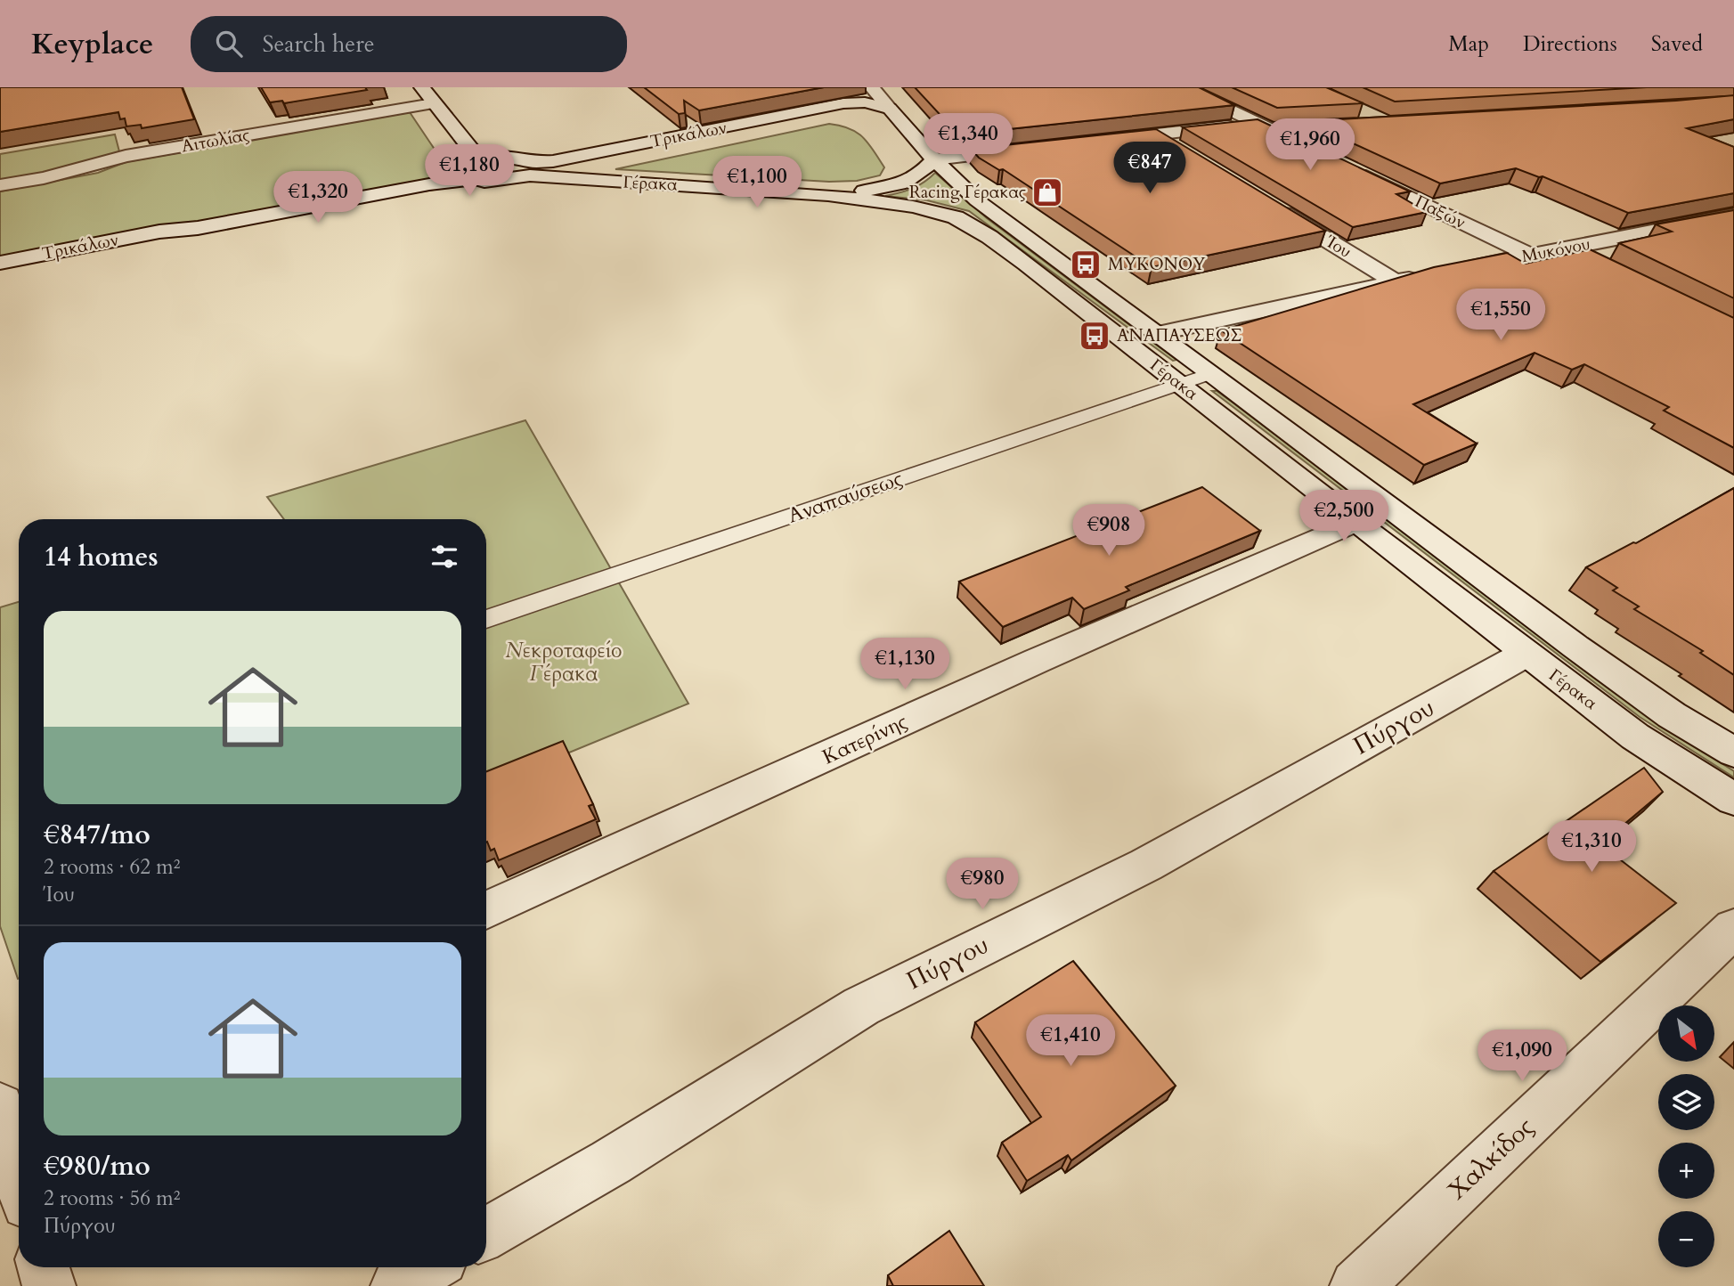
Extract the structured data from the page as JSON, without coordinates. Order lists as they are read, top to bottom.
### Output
{
  "streets": {
    "street": [
      "Τρικάλων",
      "Αιτωλίας",
      "Γέρακα",
      "Παξών",
      "Ίου",
      "Μυκόνου",
      "Πύργου",
      "Κατερίνης",
      "Χαλκίδος"
    ],
    "lane": ["Αναπαύσεως"]
  },
  "crossings": [
    ["Τρικάλων", "Γέρακα"],
    ["Γέρακα", "Αναπαύσεως"],
    ["Γέρακα", "Πύργου"],
    ["Γέρακα", "Κατερίνης"],
    ["Παξών", "Μυκόνου"]
  ],
  "parks": ["Νεκροταφείο Γέρακα"],
  "places": {
    "shop": ["Racing Γέρακας"],
    "bus stop": ["ΜΥΚΟΝΟΥ", "ΑΝΑΠΑΥΣΕΩΣ"]
  },
  "north": "bottom right",
  "page": {
    "header": "Keyplace",
    "search": "Search here",
    "nav": ["Map", "Directions", "Saved"],
    "price": [
      "€1,340",
      "€1,960",
      "€847",
      "€1,180",
      "€1,100",
      "€1,320",
      "€1,550",
      "€2,500",
      "€908",
      "€1,130",
      "€1,310",
      "€980",
      "€1,410",
      "€1,090"
    ],
    "heading": "14 homes",
    "list": [
      {
        "name": "€847/mo",
        "note": "2 rooms · 62 m² · Ίου"
      },
      {
        "name": "€980/mo",
        "note": "2 rooms · 56 m² · Πύργου"
      }
    ],
    "map_buttons": ["+", "−"]
  }
}
